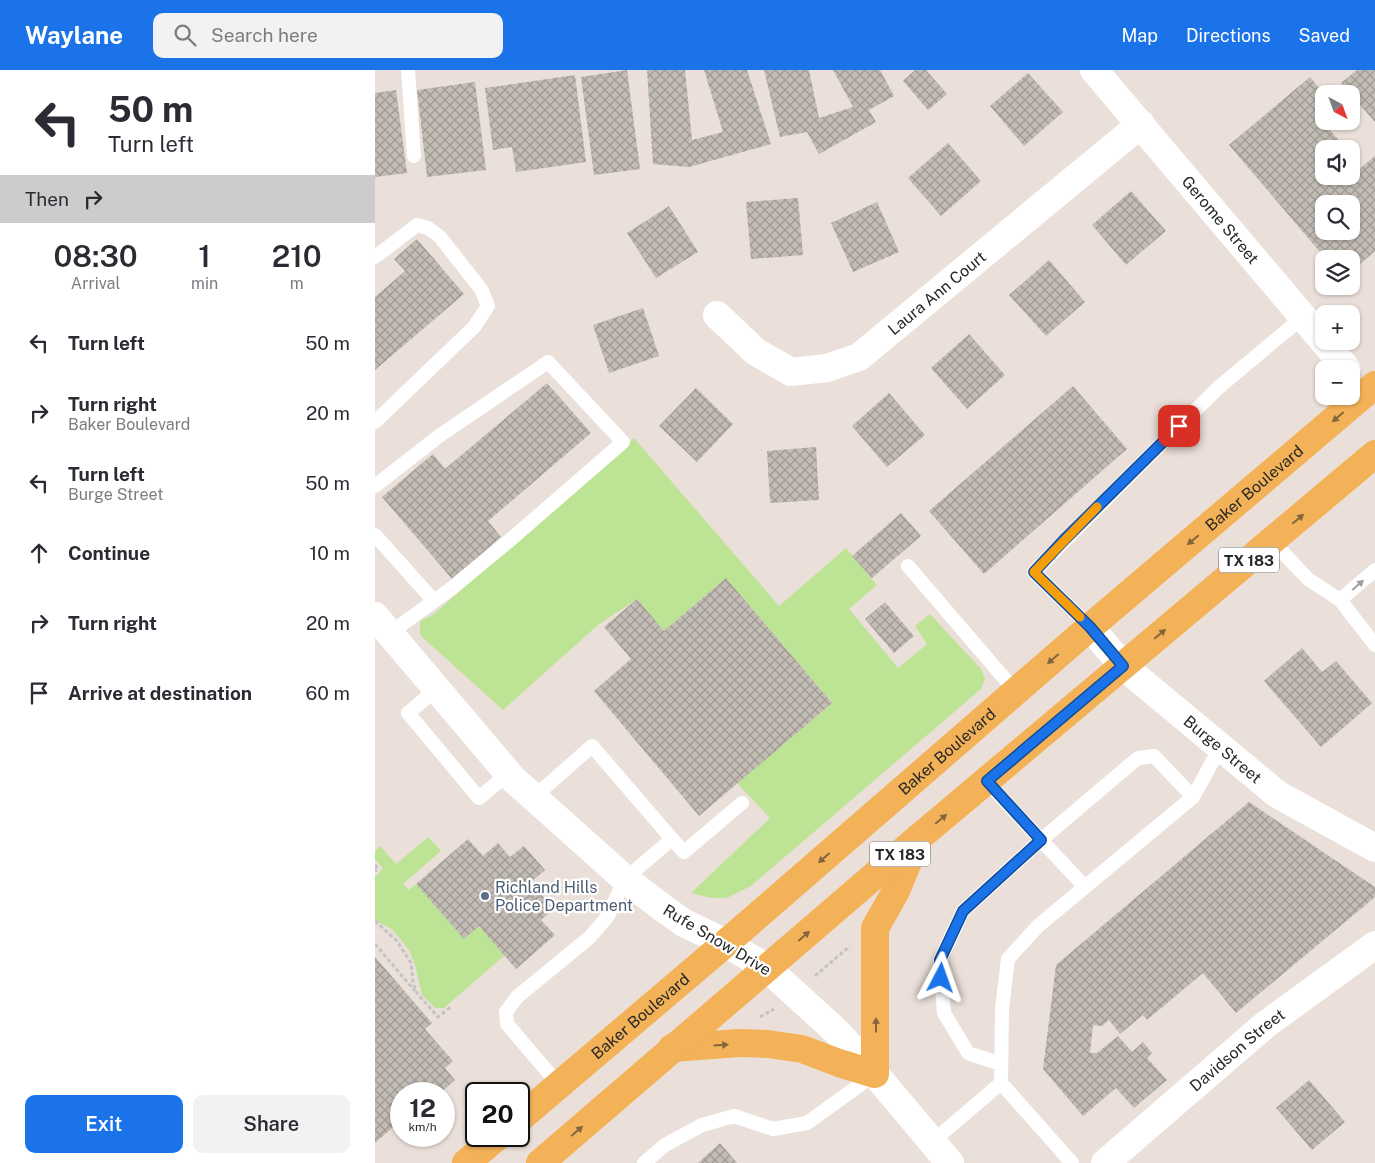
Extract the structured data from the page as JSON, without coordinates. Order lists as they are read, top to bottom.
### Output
{
  "streets": {
    "main road": ["Baker Boulevard", "TX 183"],
    "street": [
      "Gerome Street",
      "Laura Ann Court",
      "Burge Street",
      "Rufe Snow Drive",
      "Davidson Street"
    ]
  },
  "crossings": [
    ["Gerome Street", "Laura Ann Court"],
    ["Baker Boulevard", "Burge Street"],
    ["Baker Boulevard", "Rufe Snow Drive"],
    ["TX 183", "Burge Street"],
    ["TX 183", "Rufe Snow Drive"]
  ],
  "places": ["Richland Hills Police Department"],
  "north": "bottom right",
  "page": {
    "header": "Waylane",
    "search": "Search here",
    "nav": ["Map", "Directions", "Saved"],
    "turn": ["50 m", "Turn left"],
    "map_buttons": ["+", "−"],
    "then": "Then",
    "eta": [
      "08:30",
      "Arrival",
      "1",
      "min",
      "210",
      "m"
    ],
    "list": [
      {
        "name": "Turn left",
        "value": "50 m"
      },
      {
        "name": "Turn right",
        "note": "Baker Boulevard",
        "value": "20 m"
      },
      {
        "name": "Turn left",
        "note": "Burge Street",
        "value": "50 m"
      },
      {
        "name": "Continue",
        "value": "10 m"
      },
      {
        "name": "Turn right",
        "value": "20 m"
      },
      {
        "name": "Arrive at destination",
        "value": "60 m"
      }
    ],
    "speed": "12 km/h",
    "limit": "20",
    "buttons": ["Exit", "Share"]
  }
}
